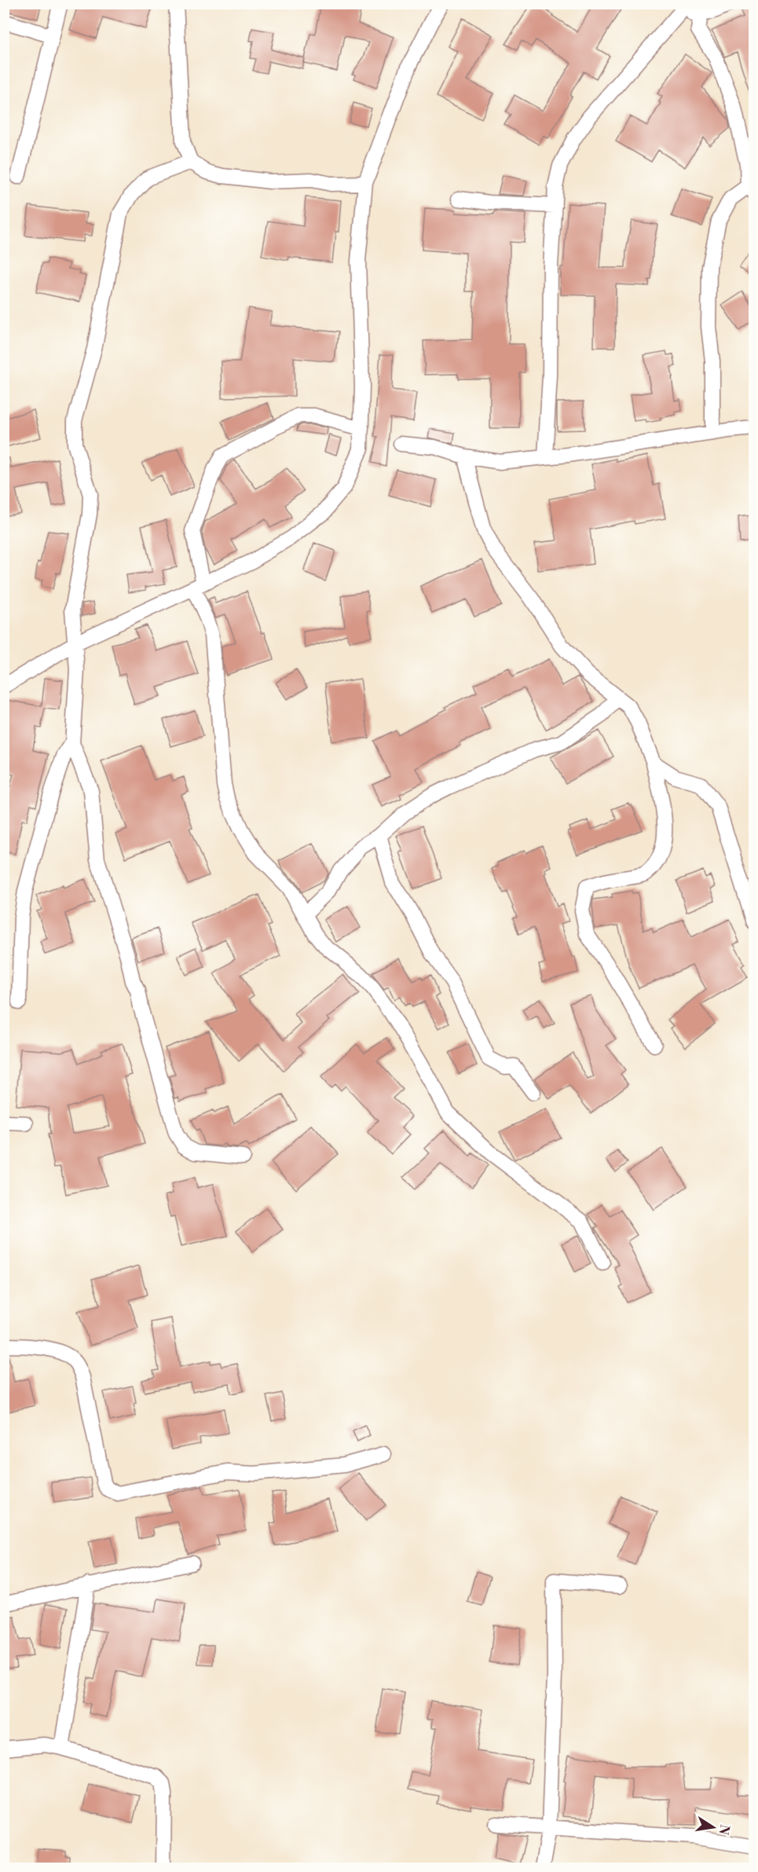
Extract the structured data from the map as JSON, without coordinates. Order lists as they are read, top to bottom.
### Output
{
  "north": "right"
}
